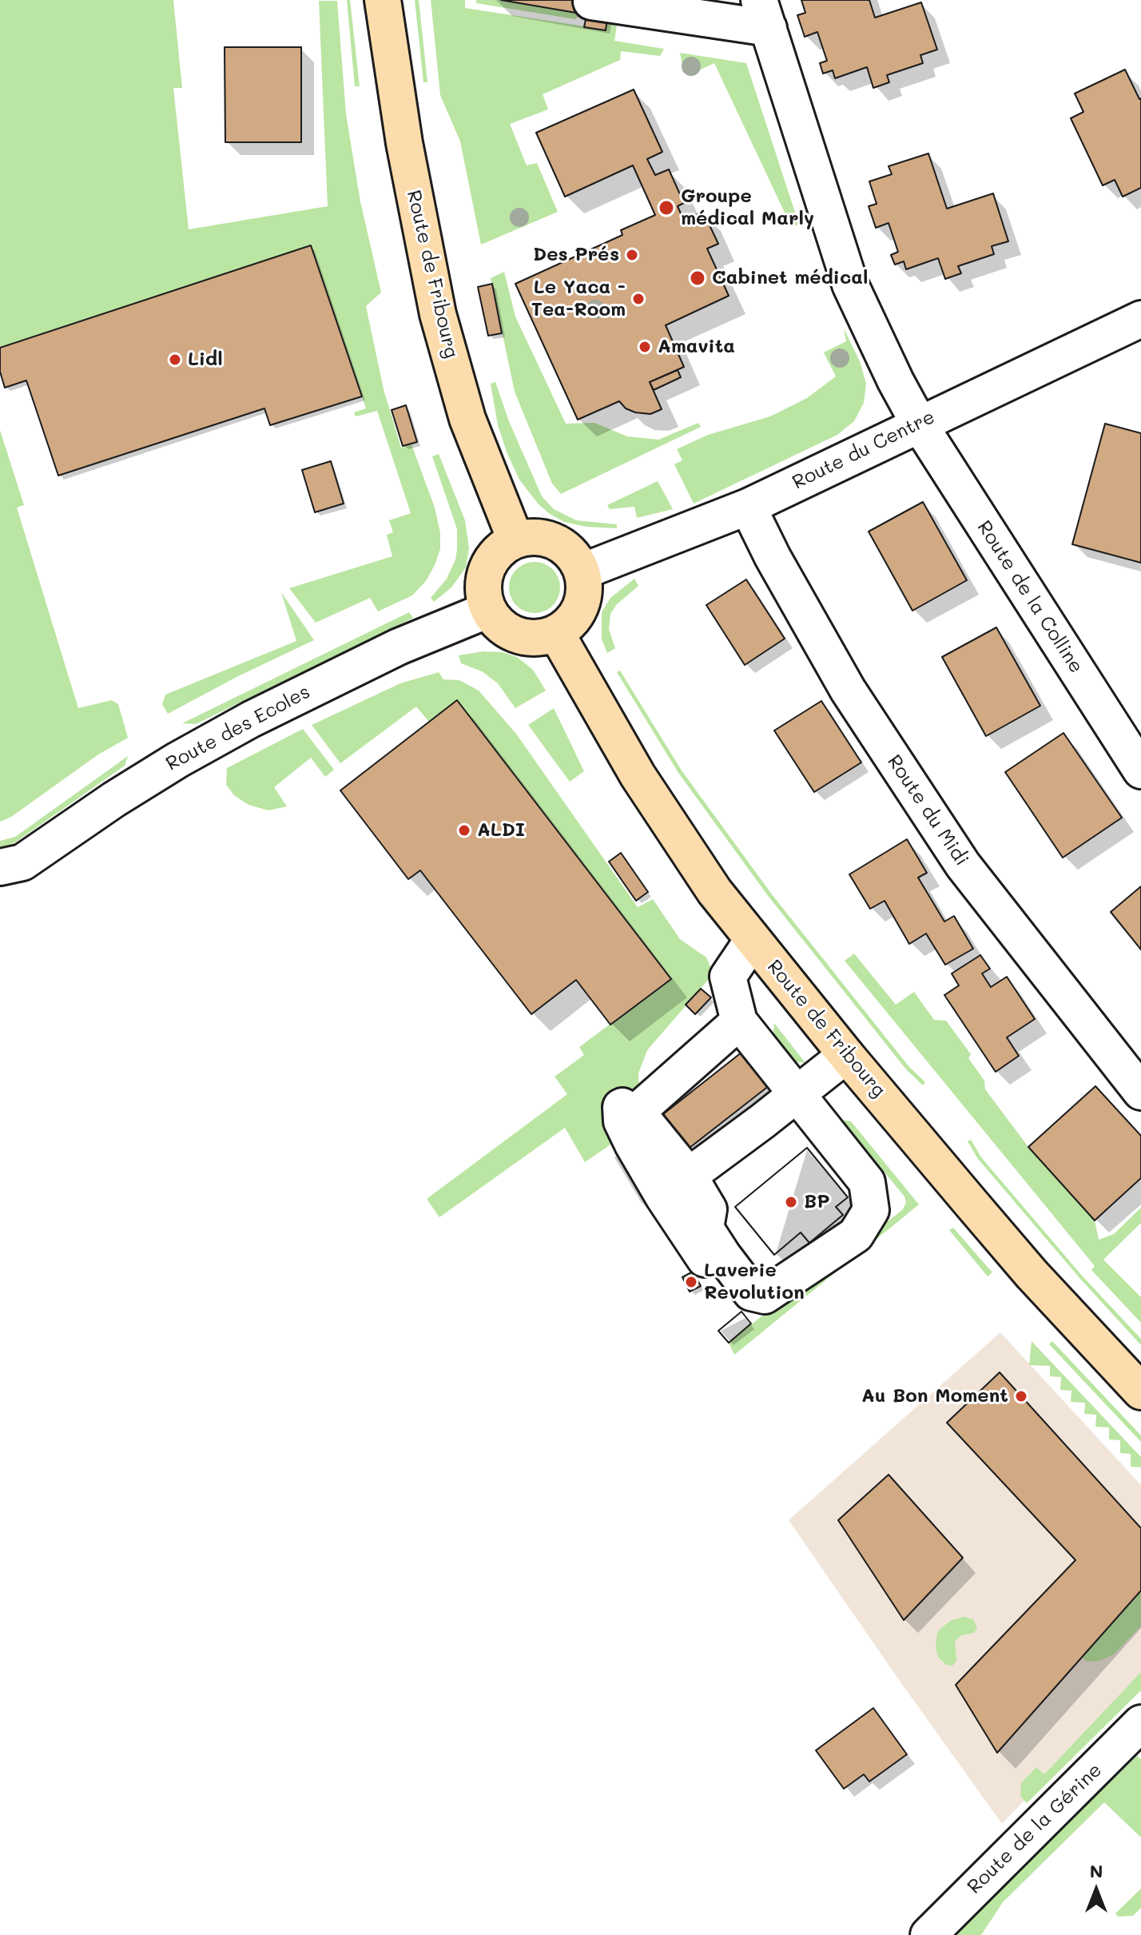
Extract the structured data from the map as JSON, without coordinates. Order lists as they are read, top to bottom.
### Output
{
  "streets": {
    "main road": ["Route de Fribourg"],
    "street": [
      "Route du Centre",
      "Route de la Colline",
      "Route des Ecoles",
      "Route du Midi",
      "Route de la Gérine"
    ]
  },
  "crossings": [
    ["Route de Fribourg", "Route du Centre"],
    ["Route de Fribourg", "Route des Ecoles"],
    ["Route du Centre", "Route de la Colline"],
    ["Route du Centre", "Route des Ecoles"],
    ["Route du Centre", "Route du Midi"]
  ],
  "places": [
    "Groupe médical Marly",
    "Des Prés",
    "Cabinet médical",
    "Le Yaca - Tea-Room",
    "Amavita",
    "Lidl",
    "ALDI",
    "BP",
    "Laverie Revolution",
    "Au Bon Moment"
  ],
  "north": "top"
}
